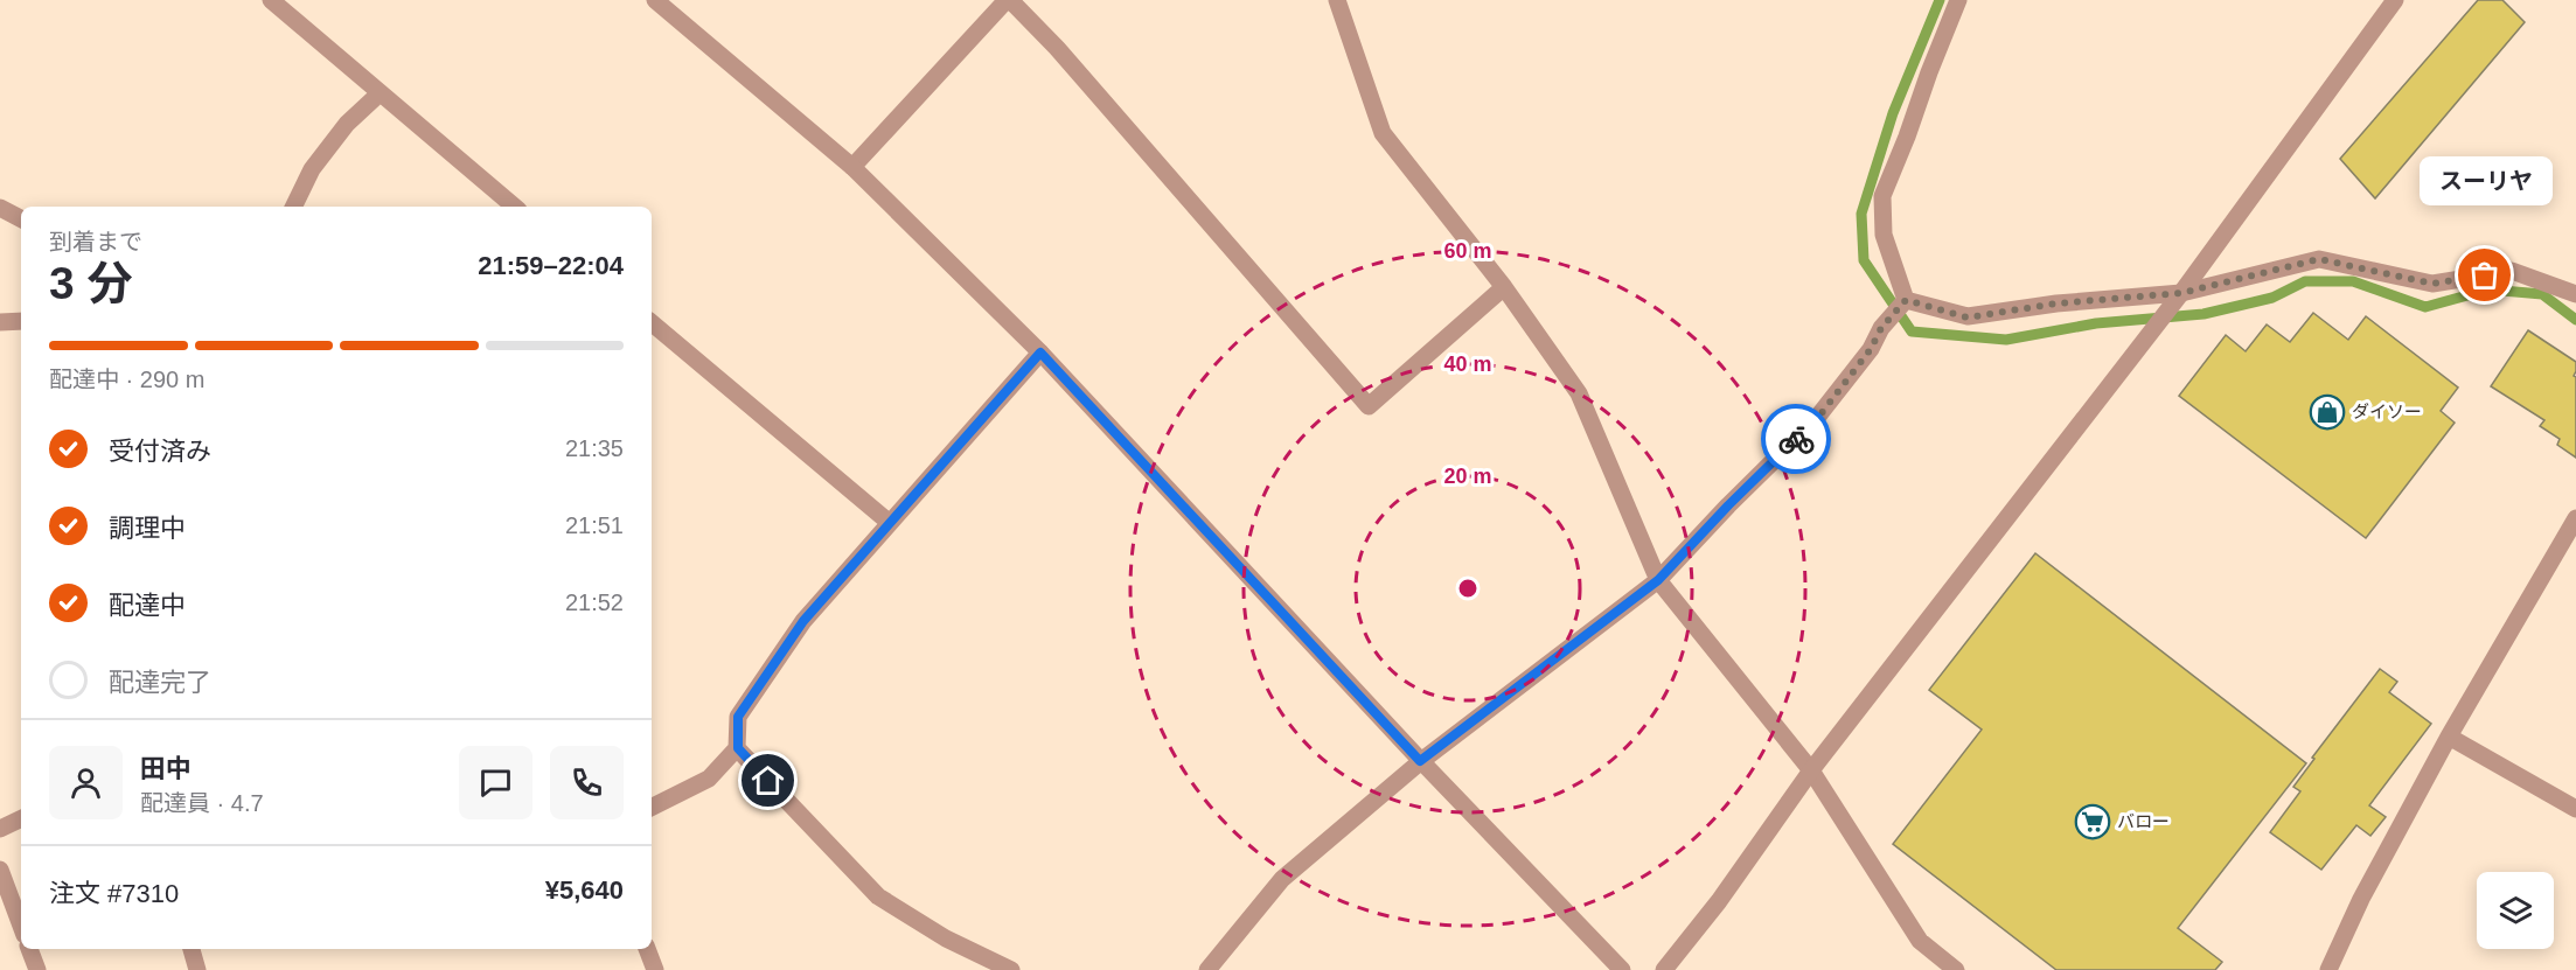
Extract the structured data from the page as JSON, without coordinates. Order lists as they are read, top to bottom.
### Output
{
  "places": {
    "other": ["スーリヤ"],
    "shop": ["ダイソー"],
    "supermarket": ["バロー"]
  },
  "page": {
    "bubble": "スーリヤ",
    "heading": ["3 分", "到着まで", "21:59–22:04"],
    "panel": [
      "田中",
      "配達員 · 4.7",
      "注文 #7310",
      "¥5,640"
    ],
    "bar": "配達中 · 290 m",
    "list": [
      ["受付済み", "21:35"],
      ["調理中", "21:51"],
      ["配達中", "21:52"],
      "配達完了"
    ]
  },
  "rings": ["60 m", "40 m", "20 m"]
}
